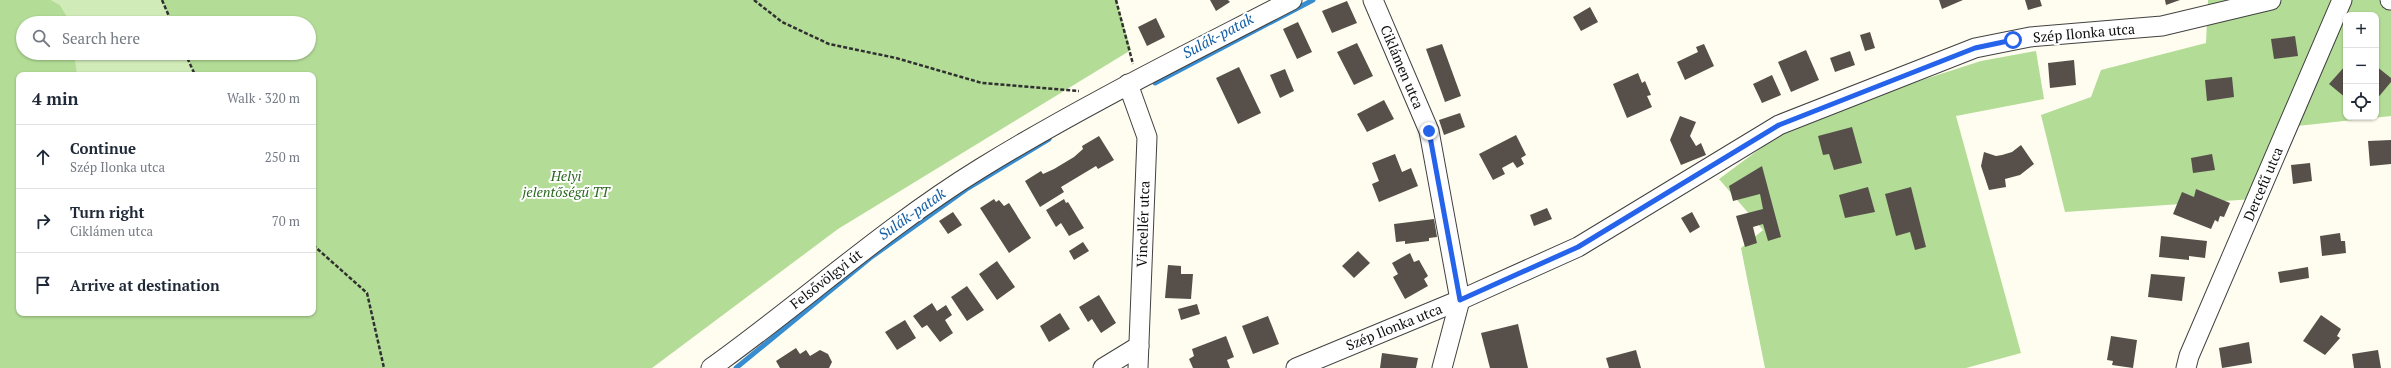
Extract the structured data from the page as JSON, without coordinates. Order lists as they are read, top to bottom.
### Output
{
  "streets": {
    "street": [
      "Szép Ilonka utca",
      "Ciklámen utca",
      "Dercefű utca",
      "Vincellér utca",
      "Felsővölgyi út"
    ]
  },
  "crossings": [
    ["Szép Ilonka utca", "Ciklámen utca"],
    ["Vincellér utca", "Felsővölgyi út"]
  ],
  "water": ["Sulák-patak"],
  "parks": ["Helyi jelentőségű TT"],
  "page": {
    "map_buttons": ["+", "−"],
    "search": "Search here",
    "heading": ["4 min", "Walk · 320 m"],
    "list": [
      ["Continue", "Szép Ilonka utca", "250 m"],
      ["Turn right", "Ciklámen utca", "70 m"],
      "Arrive at destination"
    ]
  }
}
